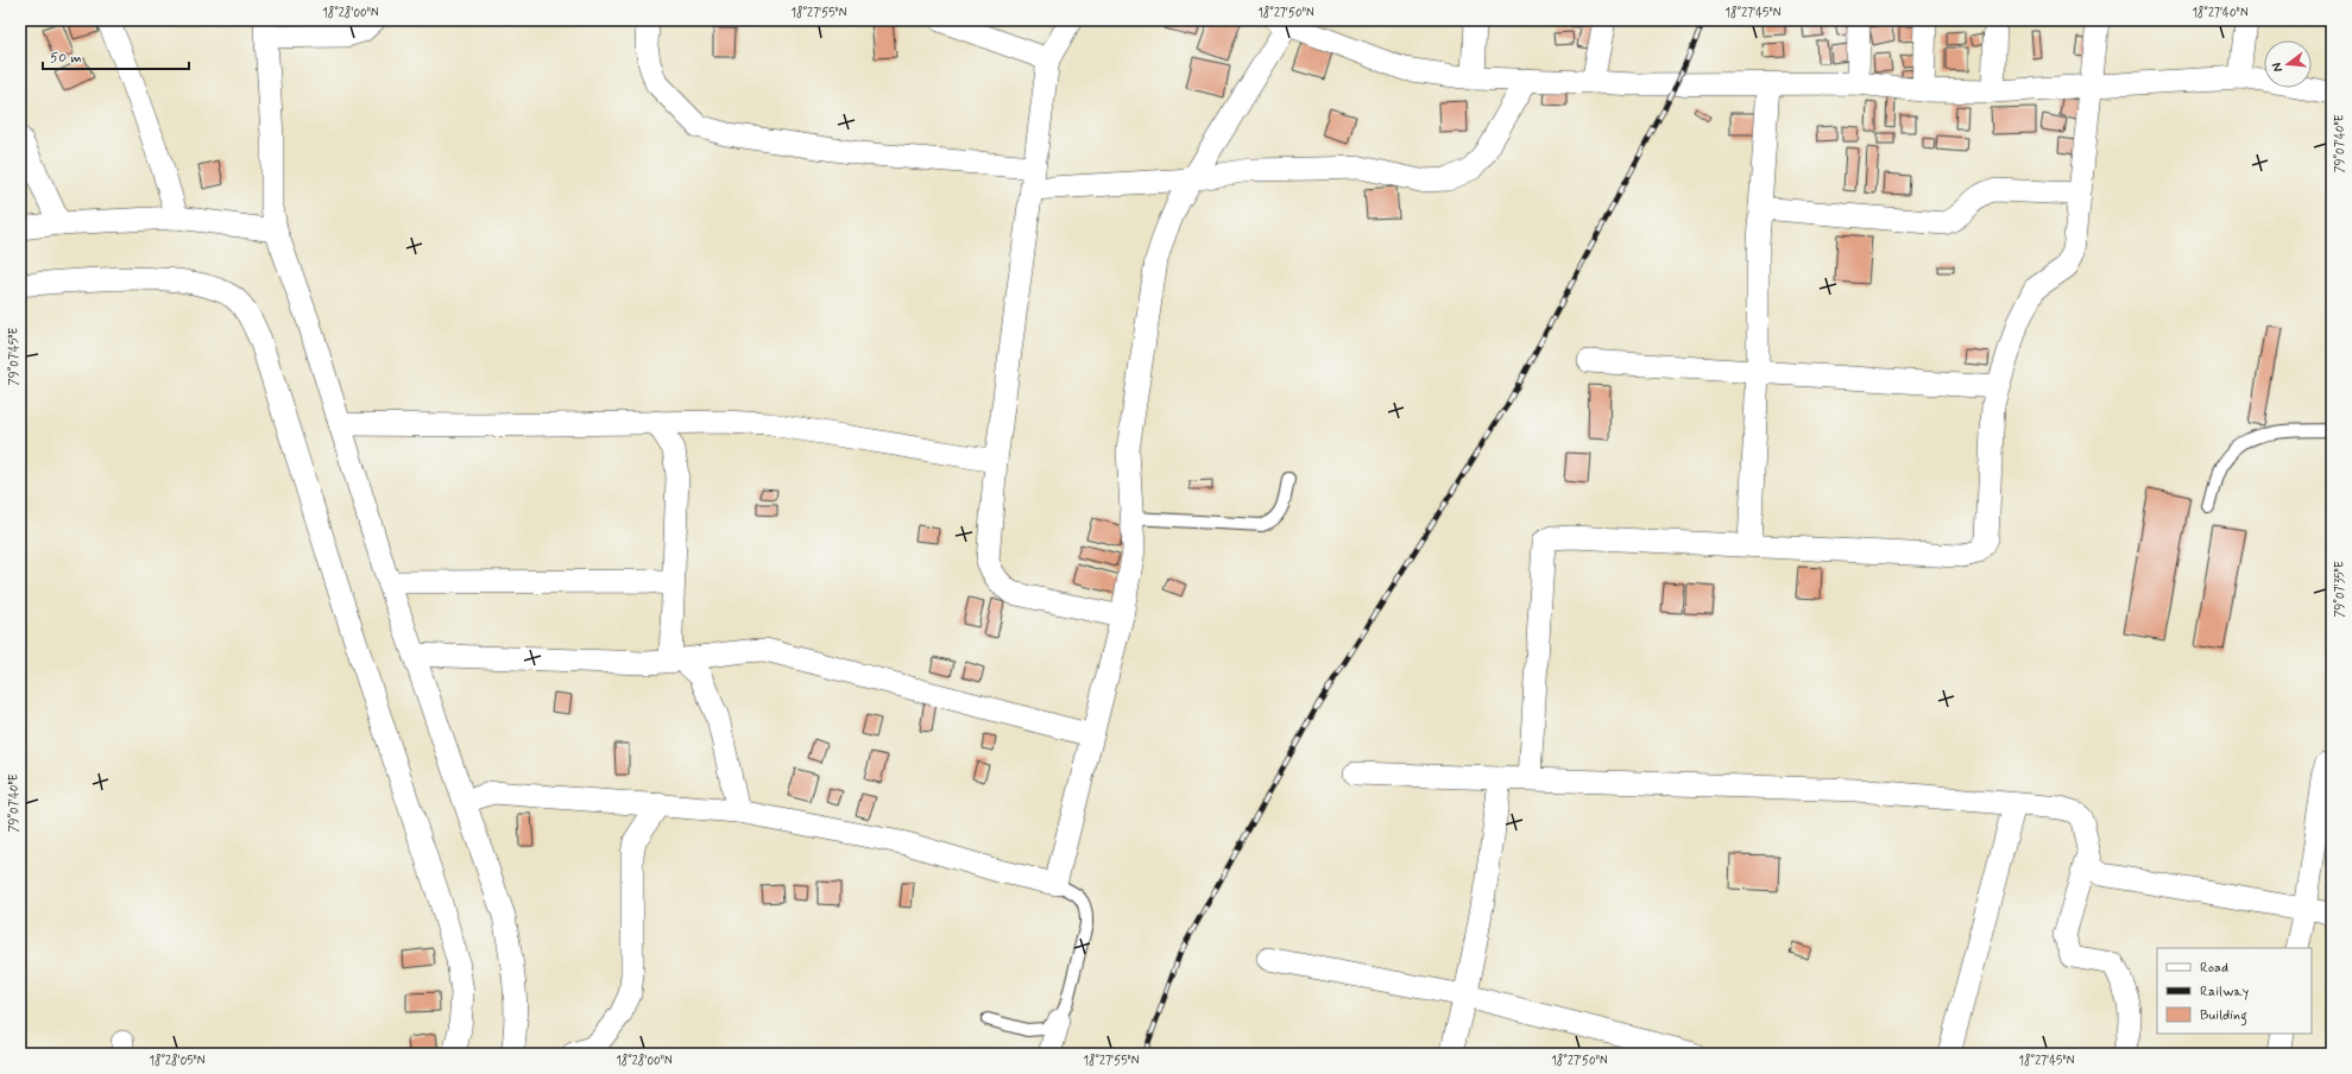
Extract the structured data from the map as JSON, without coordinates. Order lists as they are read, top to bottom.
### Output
{
  "legend": ["Road", "Railway", "Building"],
  "scale_bar": "50 m",
  "north": "left",
  "coordinates": [
    "18°28'00\"N",
    "18°27'55\"N",
    "18°27'50\"N",
    "18°27'45\"N",
    "18°27'40\"N",
    "79°07'40\"E",
    "79°07'45\"E",
    "79°07'35\"E",
    "18°28'05\"N"
  ]
}
